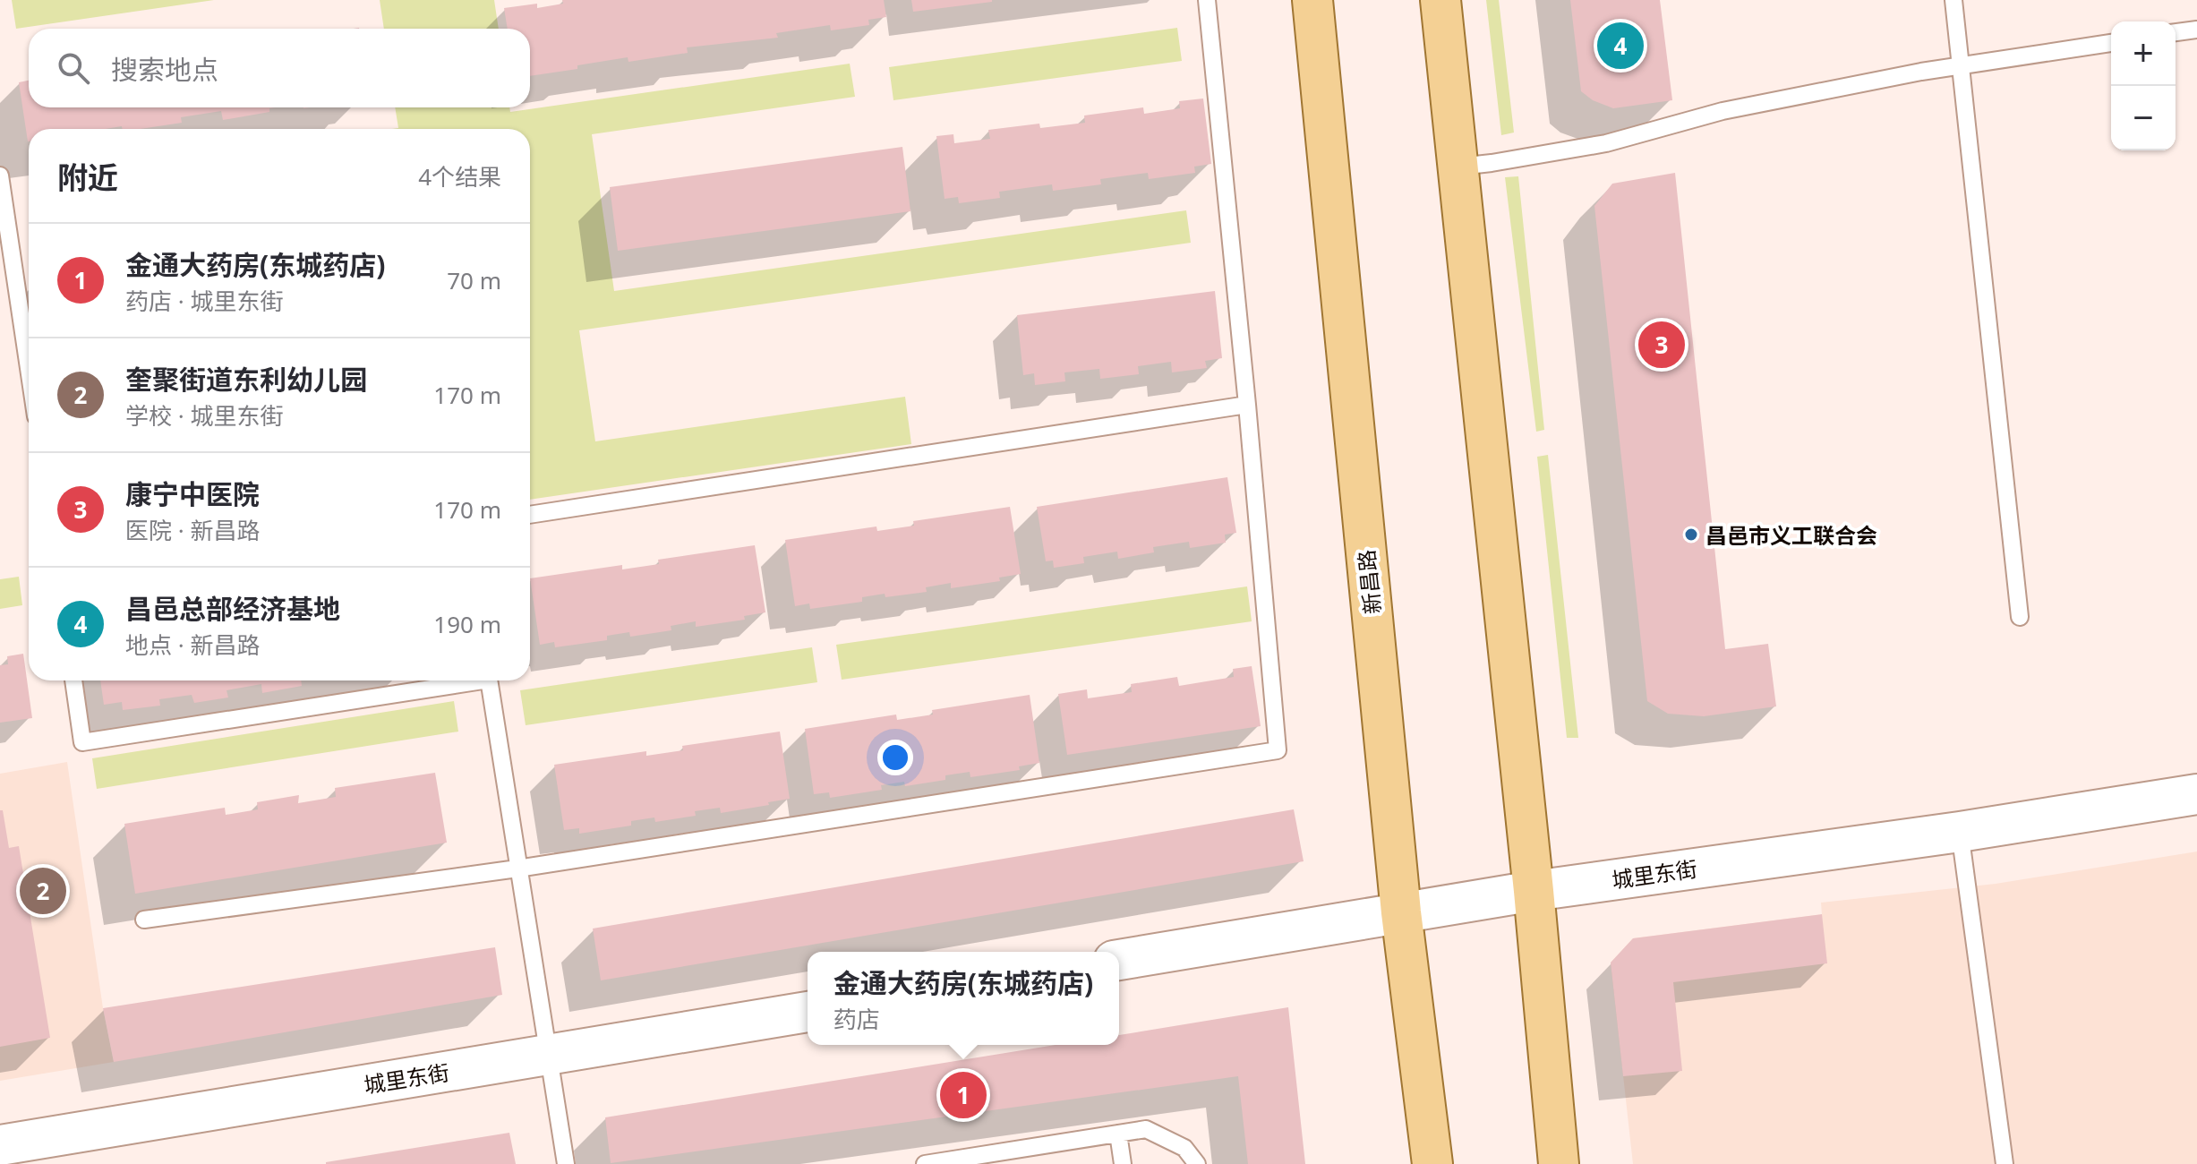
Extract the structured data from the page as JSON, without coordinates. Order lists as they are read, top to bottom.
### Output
{
  "streets": {
    "main road": ["新昌路"],
    "street": ["城里东街"]
  },
  "crossings": [
    ["新昌路", "城里东街"]
  ],
  "places": ["昌邑市义工联合会"],
  "page": {
    "pins": [
      "4",
      "3",
      "2",
      "1"
    ],
    "map_buttons": ["+", "−"],
    "search": "搜索地点",
    "heading": ["附近", "4个结果"],
    "list": [
      {
        "mark": "1",
        "name": "金通大药房(东城药店)",
        "note": "药店 · 城里东街",
        "value": "70 m"
      },
      {
        "mark": "2",
        "name": "奎聚街道东利幼儿园",
        "note": "学校 · 城里东街",
        "value": "170 m"
      },
      {
        "mark": "3",
        "name": "康宁中医院",
        "note": "医院 · 新昌路",
        "value": "170 m"
      },
      {
        "mark": "4",
        "name": "昌邑总部经济基地",
        "note": "地点 · 新昌路",
        "value": "190 m"
      }
    ],
    "popup": ["金通大药房(东城药店)", "药店"]
  }
}
